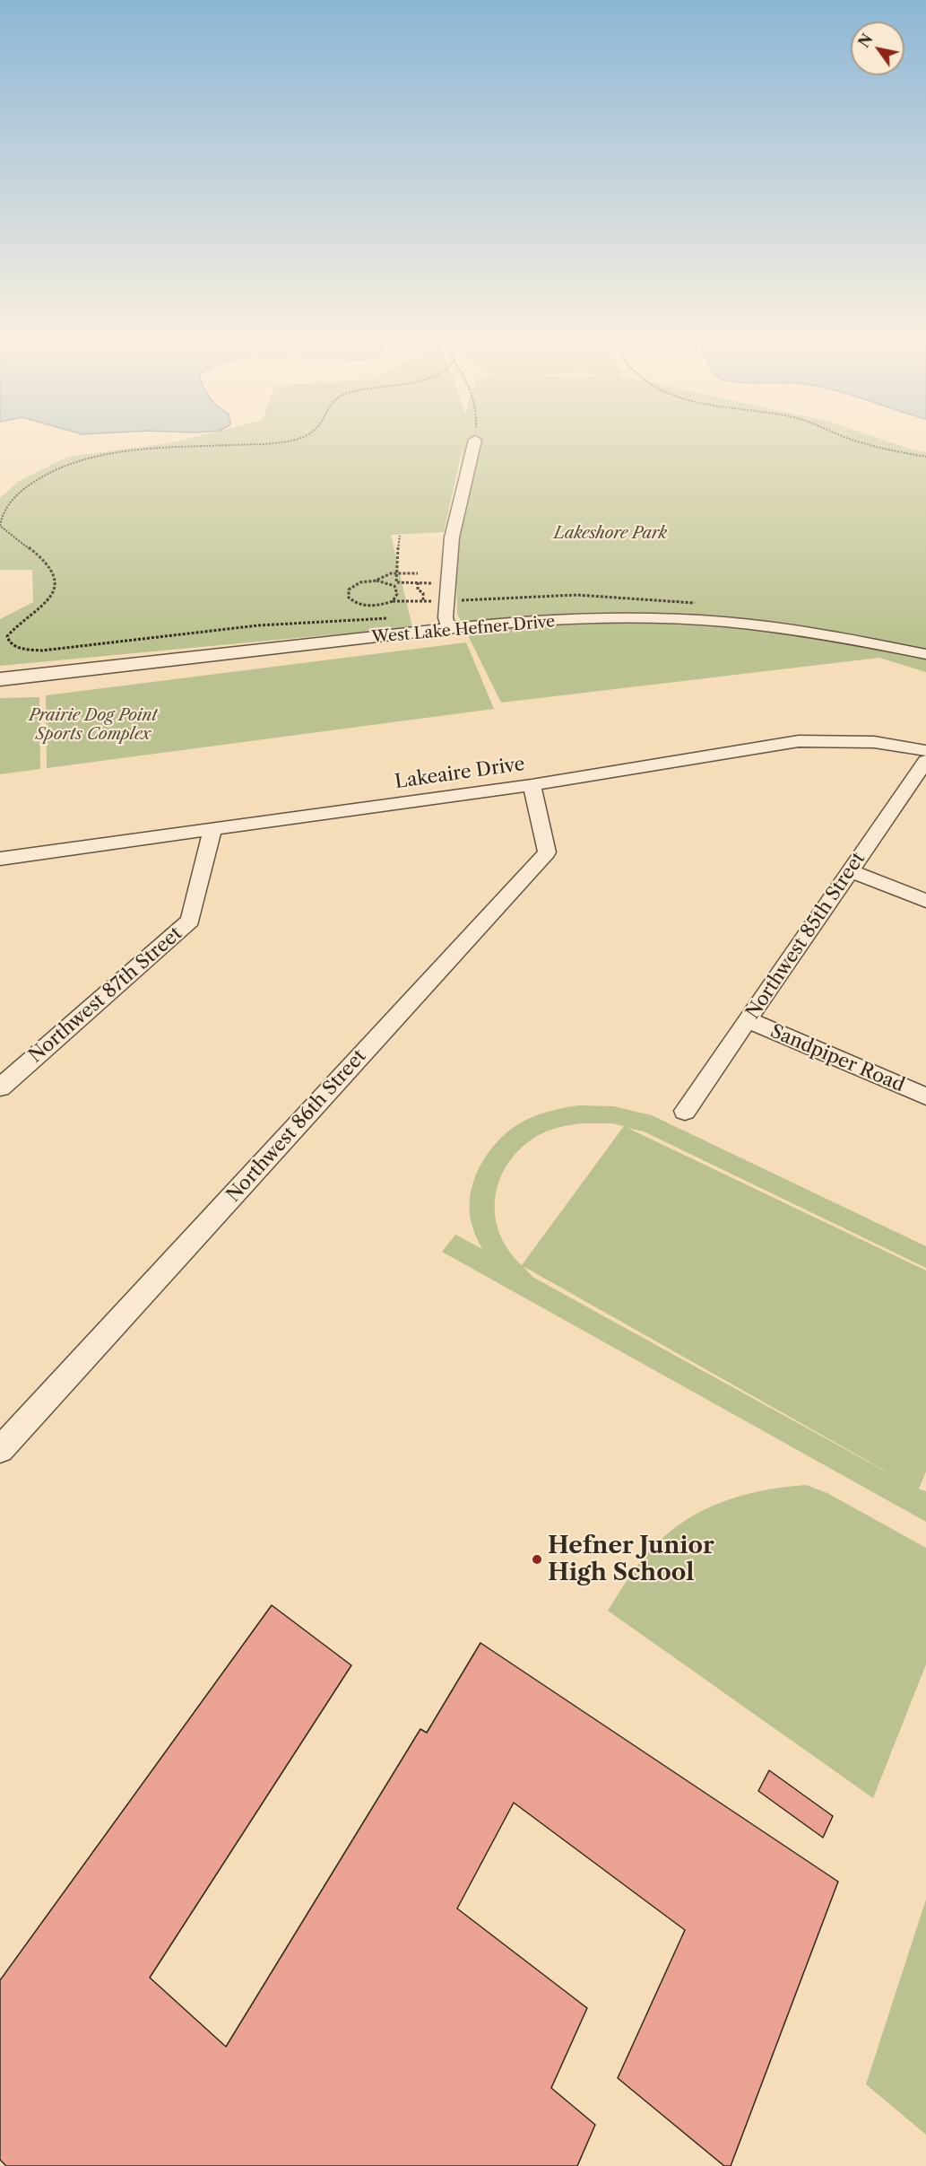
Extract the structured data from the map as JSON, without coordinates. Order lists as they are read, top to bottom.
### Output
{
  "streets": {
    "street": [
      "West Lake Hefner Drive",
      "Lakeaire Drive",
      "Northwest 85th Street",
      "Northwest 87th Street",
      "Sandpiper Road",
      "Northwest 86th Street"
    ]
  },
  "crossings": [
    ["Lakeaire Drive", "Northwest 87th Street"],
    ["Lakeaire Drive", "Northwest 86th Street"],
    ["Northwest 85th Street", "Sandpiper Road"]
  ],
  "parks": ["Lakeshore Park", "Prairie Dog Point Sports Complex"],
  "places": ["Hefner Junior High School"],
  "north": "top left"
}
